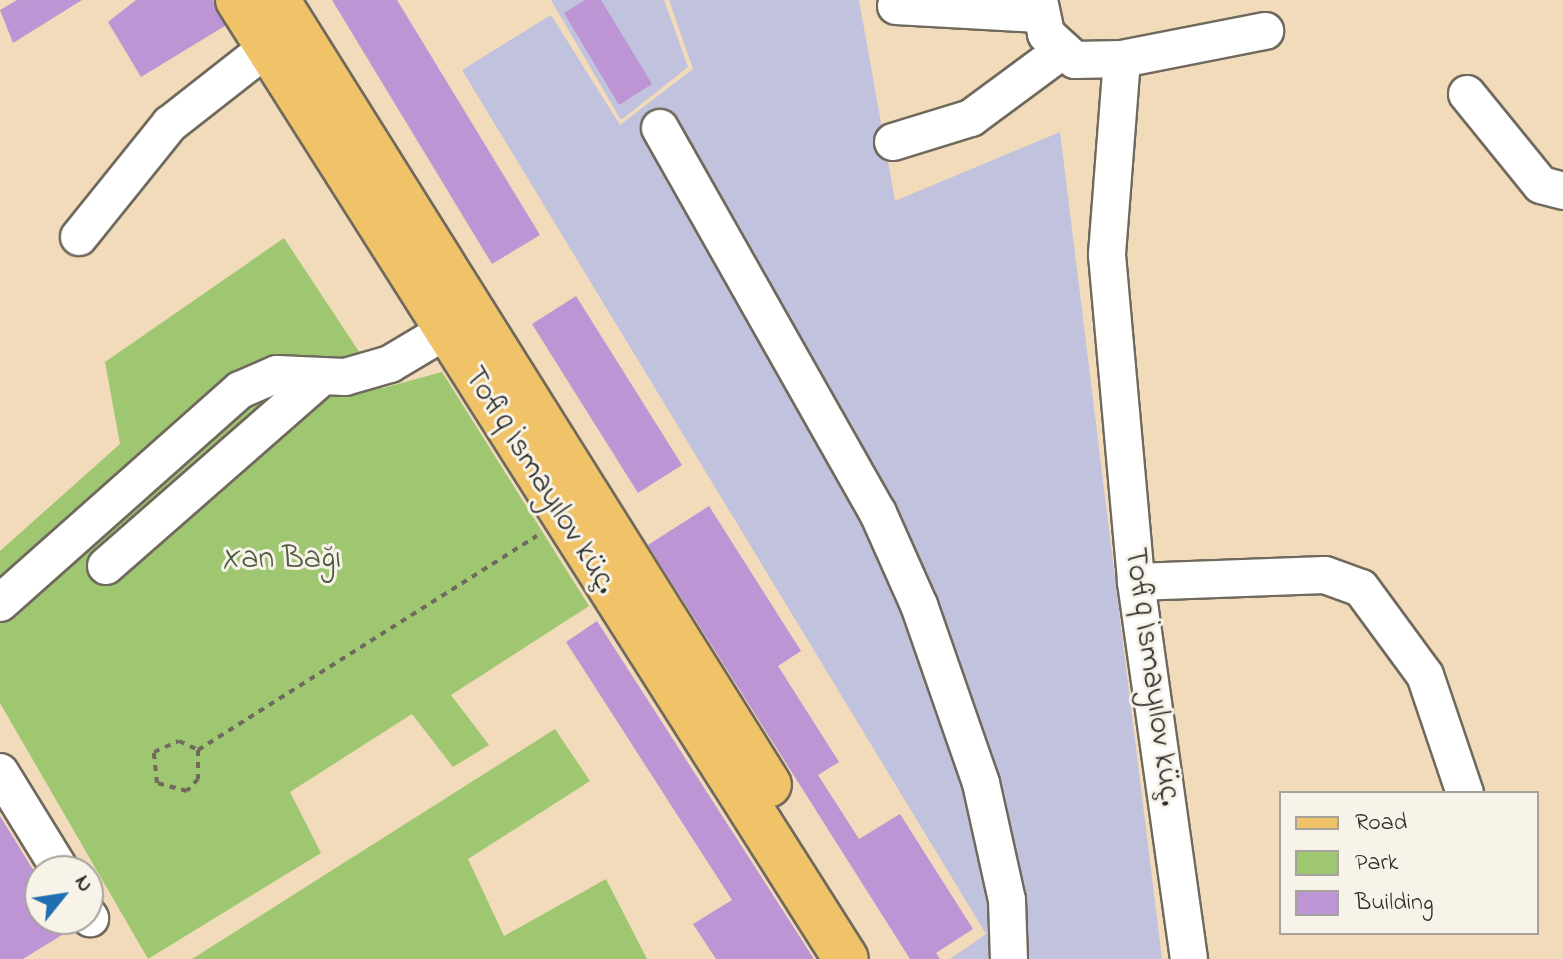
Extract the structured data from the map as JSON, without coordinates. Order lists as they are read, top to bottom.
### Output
{
  "streets": {
    "main road": ["Tofiq İsmayılov küç."]
  },
  "parks": ["Xan Bağı"],
  "legend": ["Road", "Park", "Building"],
  "north": "top right"
}
